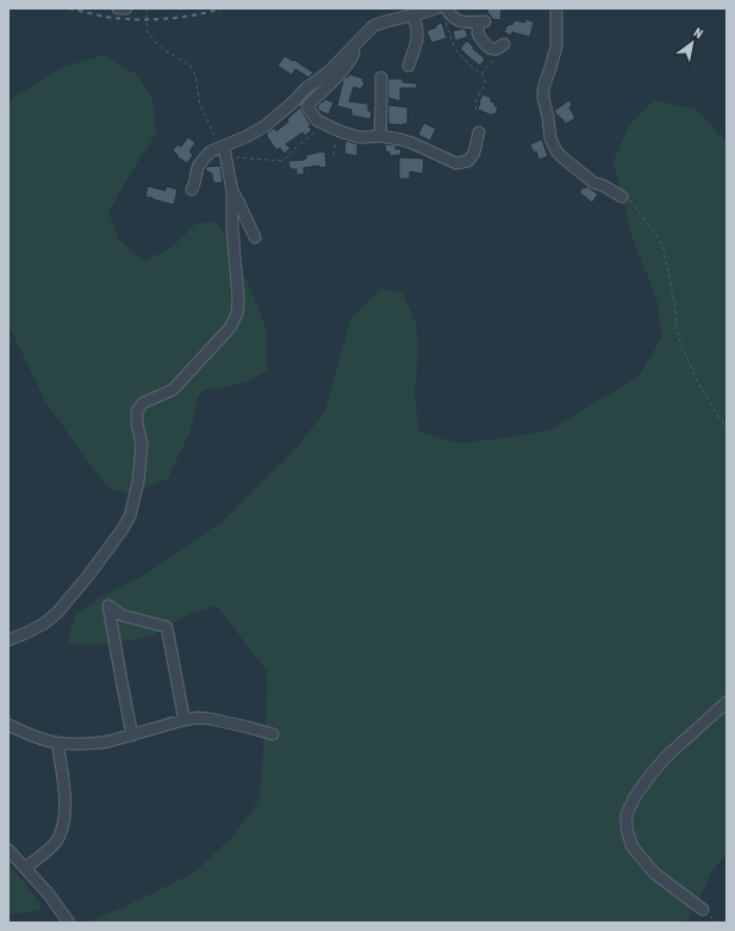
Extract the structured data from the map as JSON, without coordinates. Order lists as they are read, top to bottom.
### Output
{
  "north": "top right"
}
